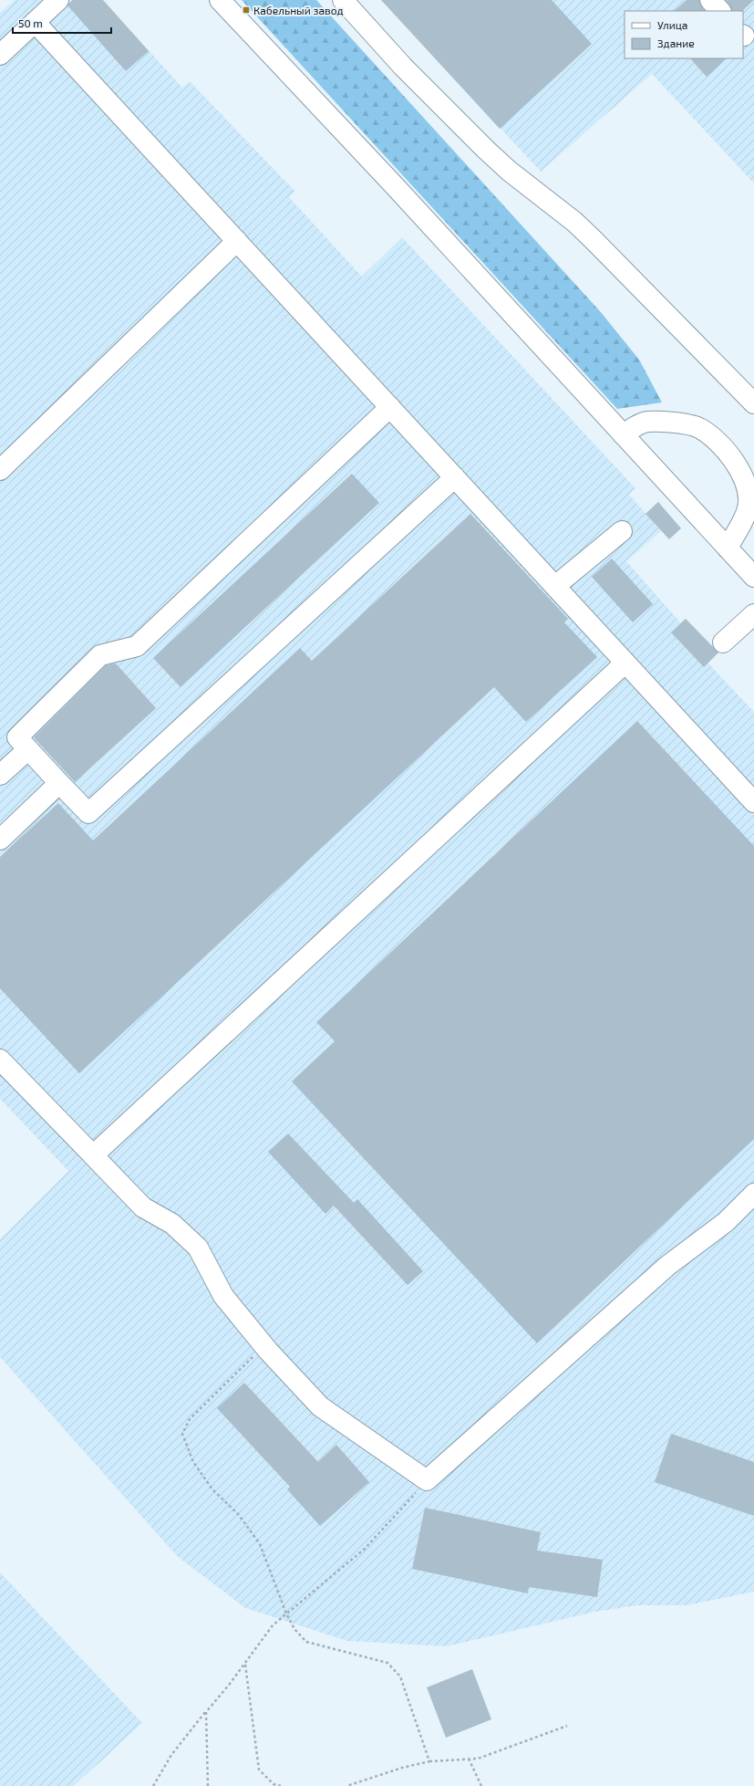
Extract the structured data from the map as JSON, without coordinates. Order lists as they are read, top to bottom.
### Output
{
  "places": {
    "transit": ["Кабельный завод"]
  },
  "legend": ["Улица", "Здание"],
  "scale_bar": "50 m"
}
